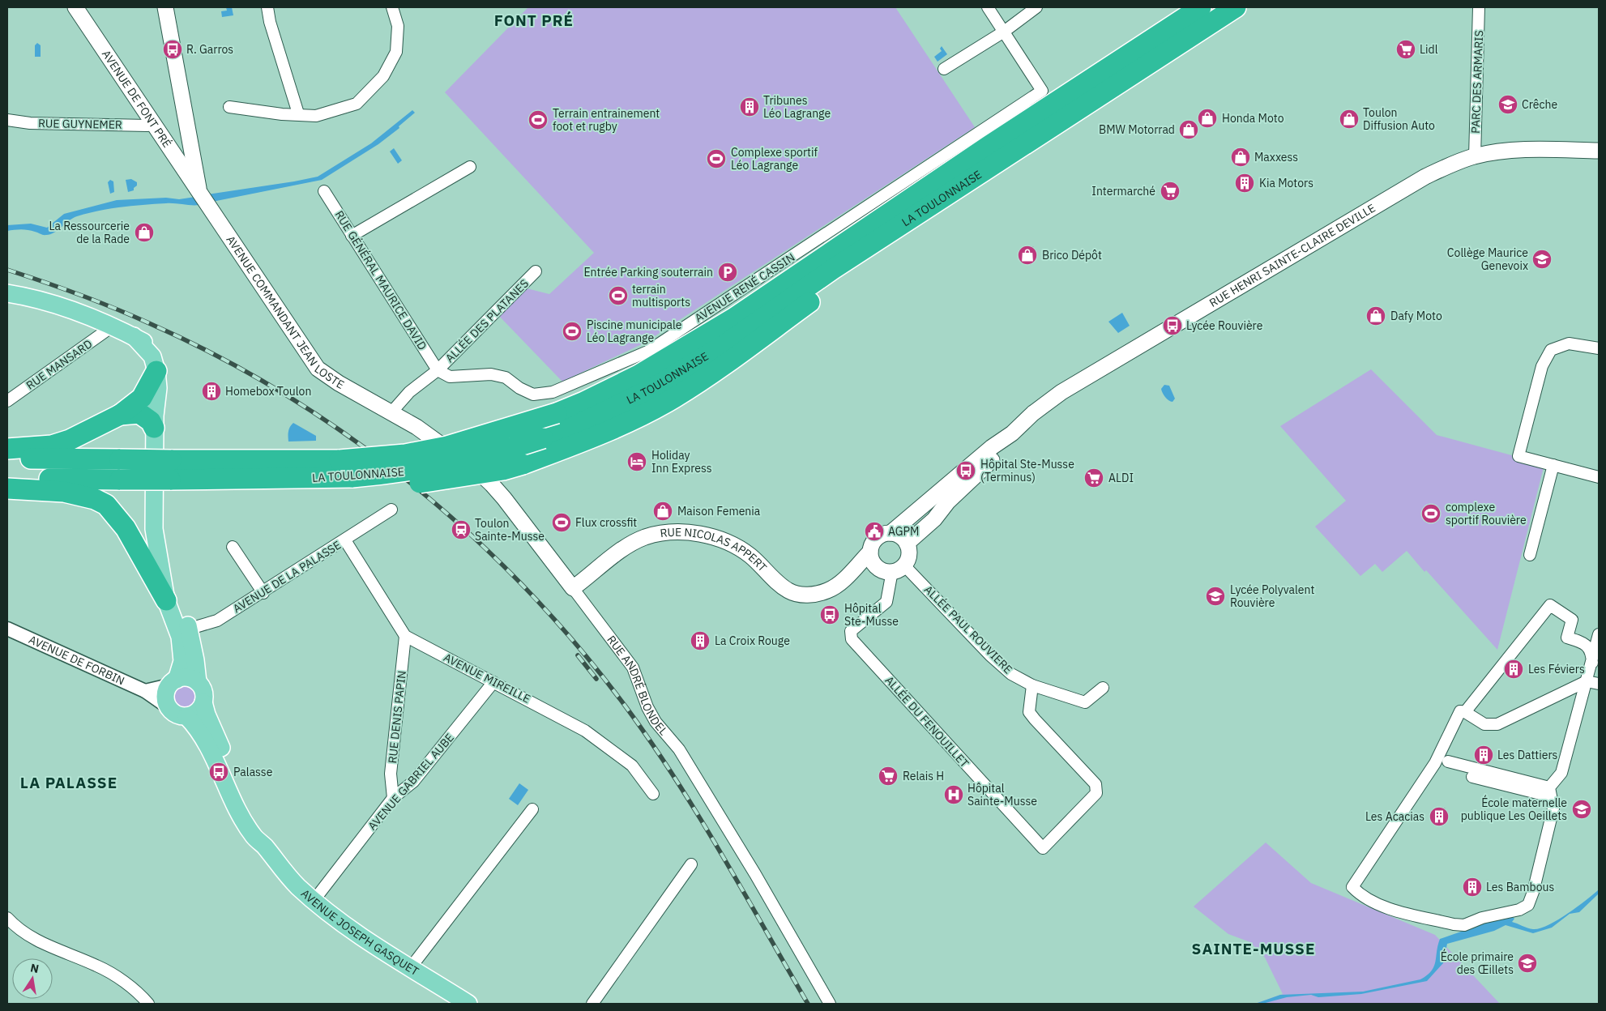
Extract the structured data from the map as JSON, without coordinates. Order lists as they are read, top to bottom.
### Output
{
  "streets": {
    "highway": ["LA TOULONNAISE"],
    "main road": [
      "AVENUE DE FONT PRÉ",
      "RUE HENRI SAINTE-CLAIRE DEVILLE",
      "AVENUE COMMANDANT JEAN LOSTE",
      "RUE NICOLAS APPERT",
      "RUE ANDRÉ BLONDEL",
      "AVENUE JOSEPH GASQUET"
    ],
    "street": [
      "PARC DES ARMARIS",
      "RUE GUYNEMER",
      "RUE GÉNÉRAL MAURICE DAVID",
      "AVENUE RENÉ CASSIN",
      "ALLÉE DES PLATANES",
      "RUE MANSARD",
      "AVENUE DE LA PALASSE",
      "ALLÉE PAUL ROUVIERE",
      "AVENUE DE FORBIN",
      "AVENUE MIREILLE",
      "RUE DENIS PAPIN",
      "ALLÉE DU FENOUILLET",
      "AVENUE GABRIEL AUBE"
    ]
  },
  "crossings": [
    ["PARC DES ARMARIS", "RUE HENRI SAINTE-CLAIRE DEVILLE"],
    ["AVENUE DE FONT PRÉ", "RUE GUYNEMER"],
    ["AVENUE DE FONT PRÉ", "AVENUE COMMANDANT JEAN LOSTE"],
    ["RUE HENRI SAINTE-CLAIRE DEVILLE", "RUE NICOLAS APPERT"],
    ["RUE HENRI SAINTE-CLAIRE DEVILLE", "ALLÉE PAUL ROUVIERE"],
    ["RUE HENRI SAINTE-CLAIRE DEVILLE", "ALLÉE DU FENOUILLET"],
    ["RUE GÉNÉRAL MAURICE DAVID", "AVENUE RENÉ CASSIN"],
    ["RUE GÉNÉRAL MAURICE DAVID", "ALLÉE DES PLATANES"],
    ["AVENUE RENÉ CASSIN", "ALLÉE DES PLATANES"],
    ["AVENUE COMMANDANT JEAN LOSTE", "RUE ANDRÉ BLONDEL"],
    ["RUE NICOLAS APPERT", "ALLÉE PAUL ROUVIERE"],
    ["RUE NICOLAS APPERT", "RUE ANDRÉ BLONDEL"],
    ["RUE NICOLAS APPERT", "ALLÉE DU FENOUILLET"],
    ["ALLÉE PAUL ROUVIERE", "ALLÉE DU FENOUILLET"],
    ["AVENUE DE FORBIN", "AVENUE JOSEPH GASQUET"],
    ["AVENUE MIREILLE", "RUE DENIS PAPIN"],
    ["AVENUE MIREILLE", "AVENUE GABRIEL AUBE"],
    ["RUE DENIS PAPIN", "AVENUE GABRIEL AUBE"],
    ["AVENUE GABRIEL AUBE", "AVENUE JOSEPH GASQUET"]
  ],
  "districts": ["FONT PRÉ", "LA PALASSE", "SAINTE-MUSSE"],
  "places": {
    "bus stop": [
      "R. Garros",
      "Lycée Rouvière",
      "Hôpital Ste-Musse (Terminus)",
      "Hôpital Ste-Musse",
      "Palasse"
    ],
    "supermarket": [
      "Lidl",
      "Intermarché",
      "ALDI",
      "Relais H"
    ],
    "school or university": [
      "Crêche",
      "Collège Maurice Genevoix",
      "Lycée Polyvalent Rouvière",
      "École maternelle publique Les Oeillets",
      "École primaire des Œillets"
    ],
    "building": [
      "Tribunes Léo Lagrange",
      "Kia Motors",
      "Homebox Toulon",
      "La Croix Rouge",
      "Les Féviers",
      "Les Dattiers",
      "Les Acacias",
      "Les Bambous"
    ],
    "shop": [
      "Honda Moto",
      "Toulon Diffusion Auto",
      "BMW Motorrad",
      "Maxxess",
      "La Ressourcerie de la Rade",
      "Brico Dépôt",
      "Dafy Moto",
      "Maison Femenia"
    ],
    "sports": [
      "Terrain entrainement foot et rugby",
      "Complexe sportif Léo Lagrange",
      "terrain multisports",
      "Piscine municipale Léo Lagrange",
      "complexe sportif Rouvière",
      "Flux crossfit"
    ],
    "parking": ["Entrée Parking souterrain"],
    "hotel": ["Holiday Inn Express"],
    "station": ["Toulon Sainte-Musse"],
    "public building": ["AGPM"],
    "hospital": ["Hôpital Sainte-Musse"]
  },
  "north": "top"
}
